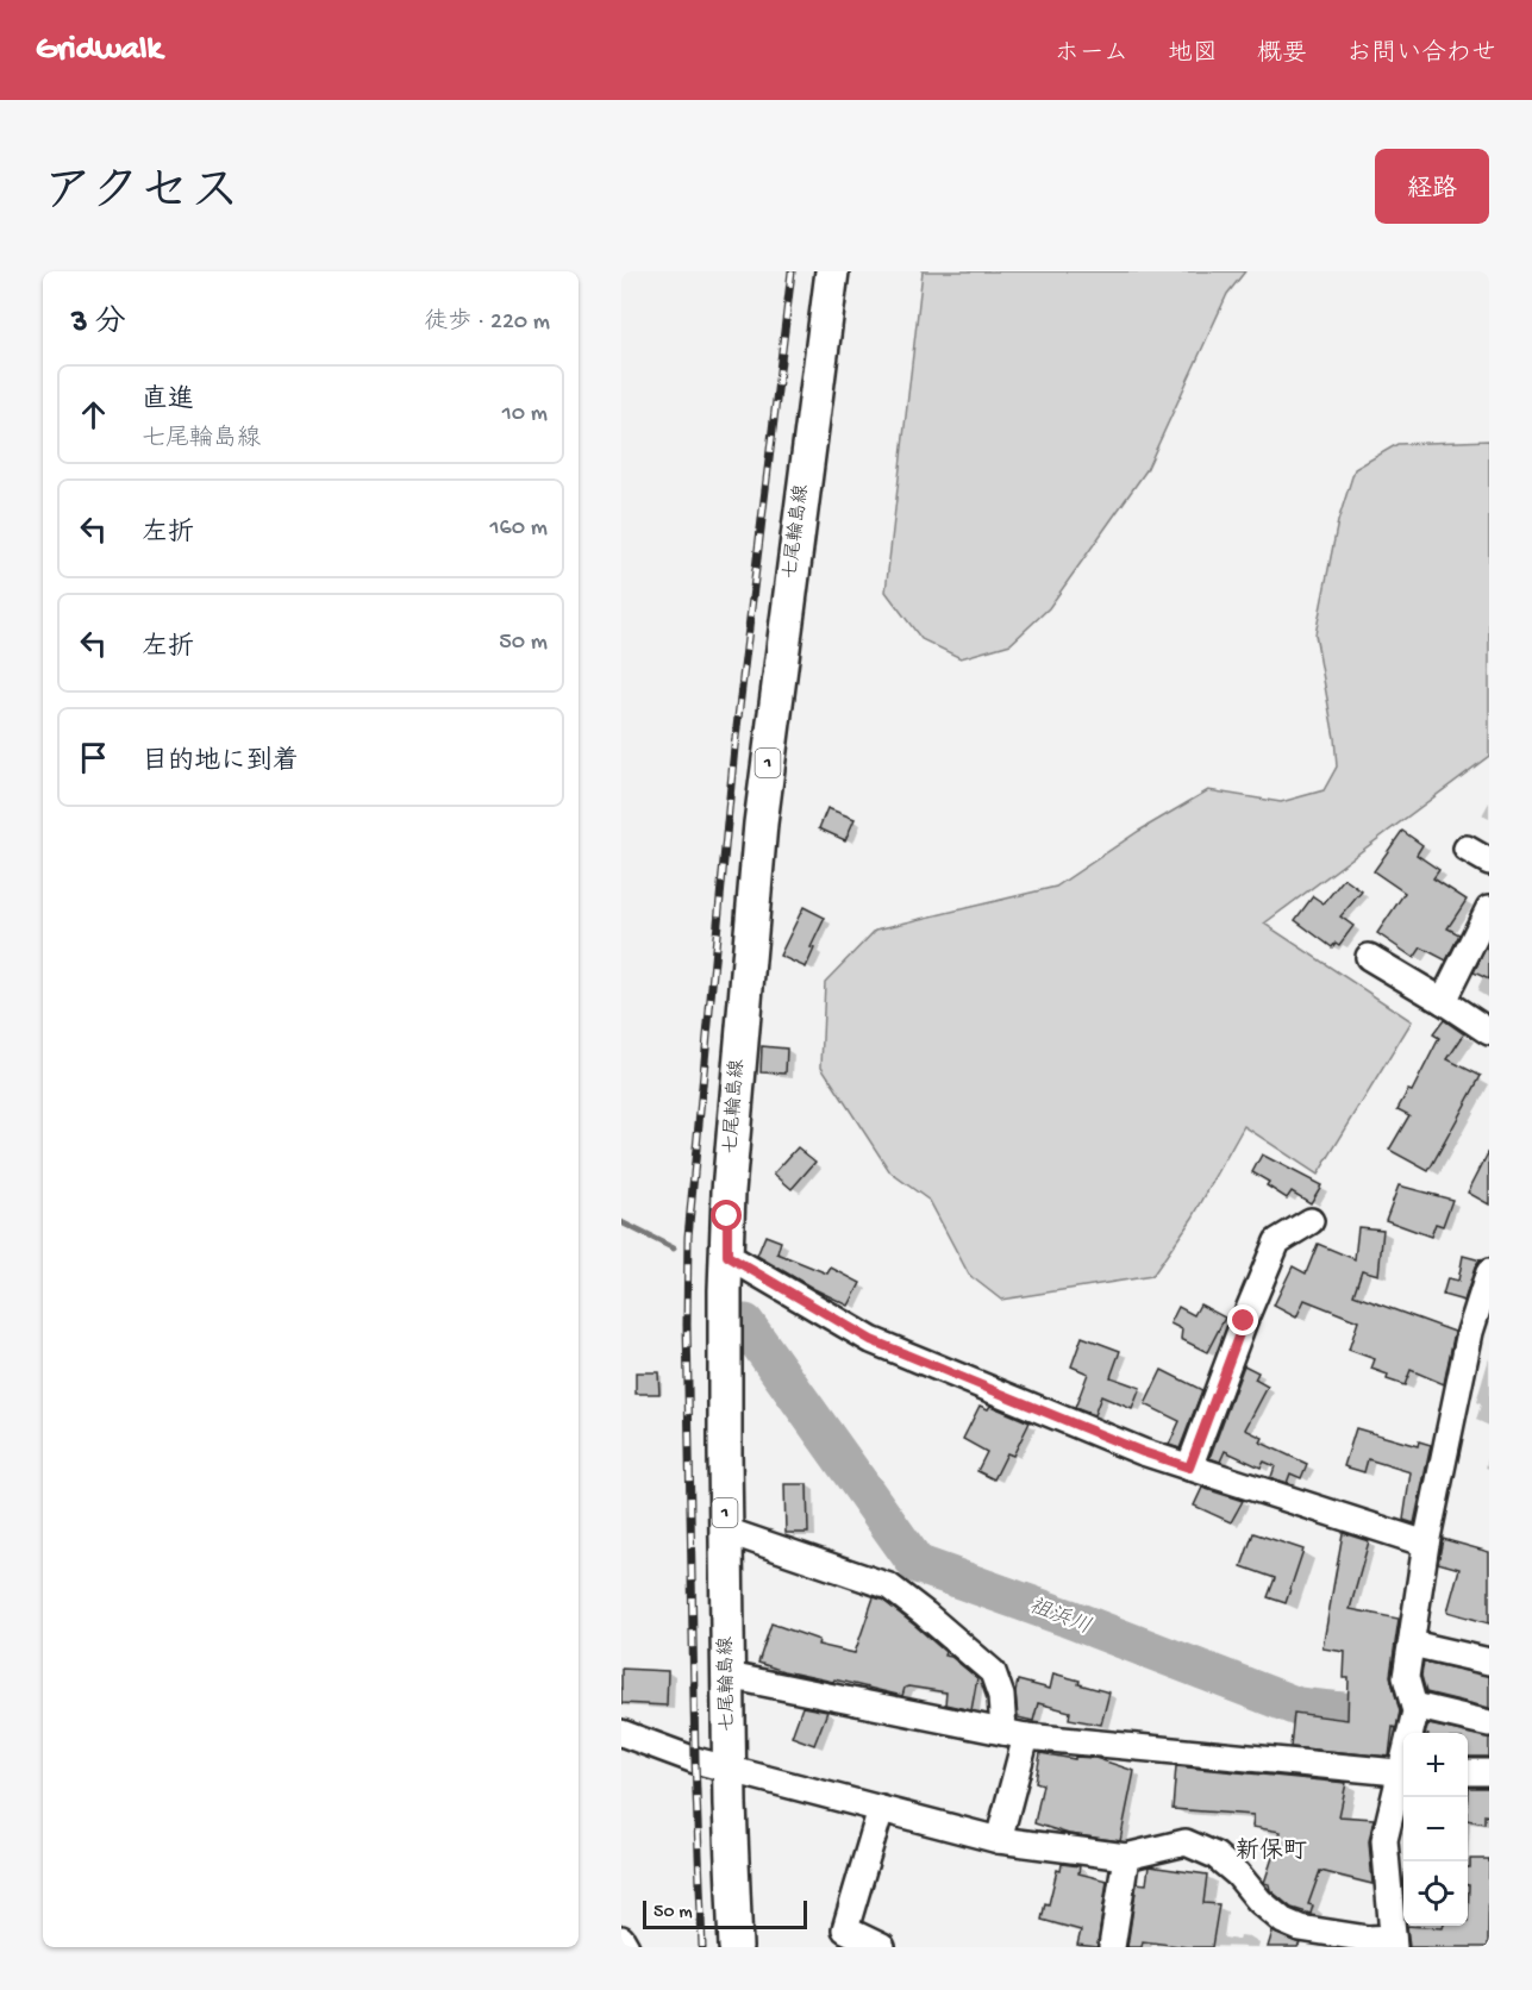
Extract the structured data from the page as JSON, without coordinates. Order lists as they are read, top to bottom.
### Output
{
  "streets": {
    "main road": ["七尾輪島線", "1"]
  },
  "districts": ["新保町"],
  "water": ["祖浜川"],
  "scale_bar": "50 m",
  "page": {
    "header": "Gridwalk",
    "nav": [
      "ホーム",
      "地図",
      "概要",
      "お問い合わせ"
    ],
    "title": "アクセス",
    "buttons": "経路",
    "heading": ["3 分", "徒歩 · 220 m"],
    "list": [
      ["直進", "七尾輪島線", "10 m"],
      ["左折", "160 m"],
      ["左折", "50 m"],
      "目的地に到着"
    ],
    "map_buttons": ["+", "−"],
    "scale": "50 m"
  }
}
